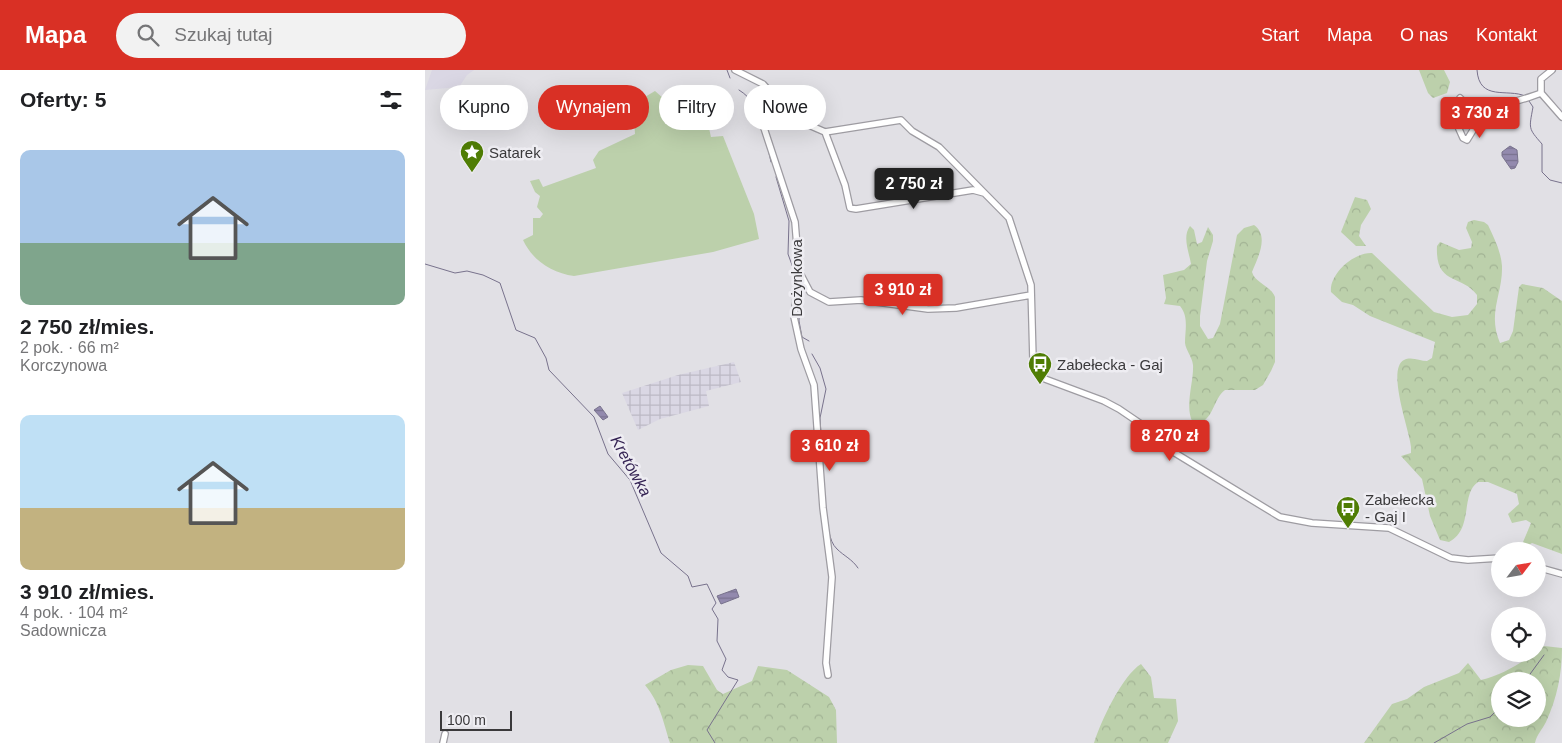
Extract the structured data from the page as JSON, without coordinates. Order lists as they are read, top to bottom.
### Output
{
  "streets": {
    "street": ["Dożynkowa"]
  },
  "water": ["Kretówka"],
  "places": {
    "place": ["Satarek"],
    "bus stop": ["Zabełecka - Gaj", "Zabełecka - Gaj I"]
  },
  "scale_bar": "100 m",
  "north": "top right",
  "page": {
    "header": "Mapa",
    "search": "Szukaj tutaj",
    "nav": [
      "Start",
      "Mapa",
      "O nas",
      "Kontakt"
    ],
    "heading": "Oferty: 5",
    "chip": [
      "Kupno",
      "Wynajem",
      "Filtry",
      "Nowe"
    ],
    "price": [
      "3 730 zł",
      "2 750 zł",
      "3 910 zł",
      "8 270 zł",
      "3 610 zł"
    ],
    "list": [
      {
        "name": "2 750 zł/mies.",
        "note": "2 pok. · 66 m² · Korczynowa"
      },
      {
        "name": "3 910 zł/mies.",
        "note": "4 pok. · 104 m² · Sadownicza"
      }
    ],
    "scale": "100 m"
  }
}
